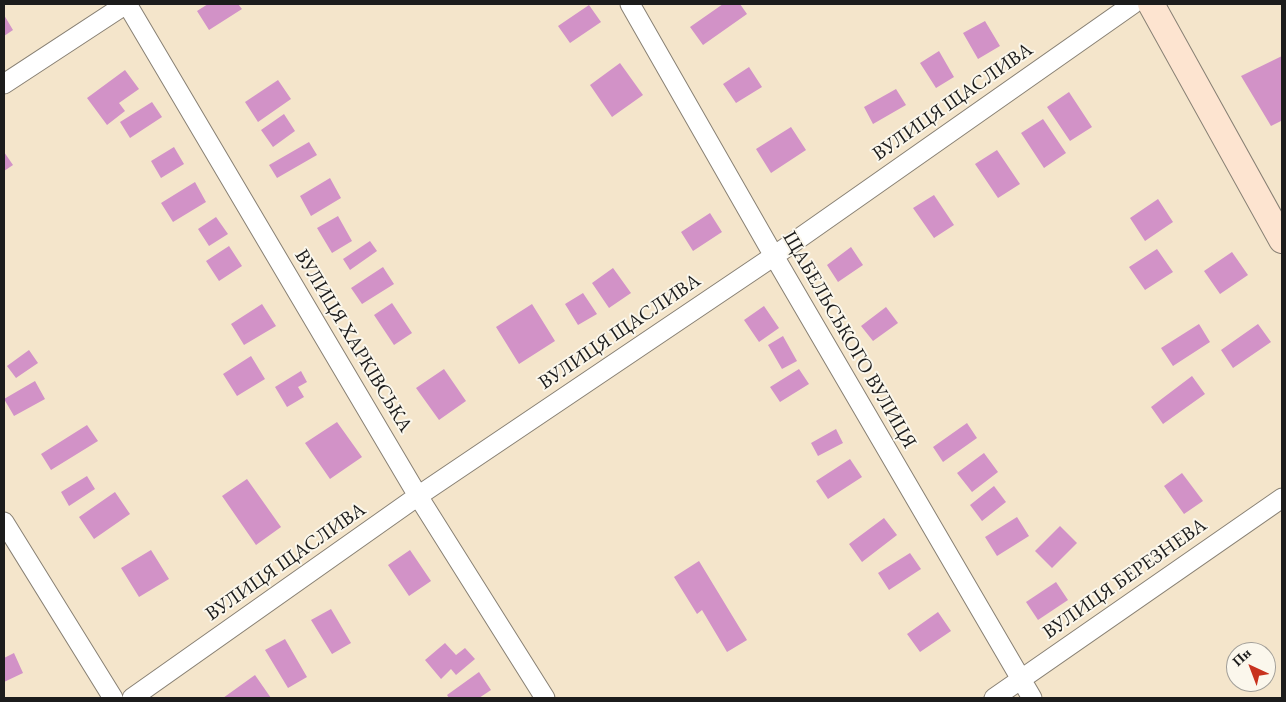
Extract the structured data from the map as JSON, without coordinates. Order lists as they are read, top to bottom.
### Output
{
  "streets": {
    "street": [
      "ВУЛИЦЯ ЩАСЛИВА",
      "ЩАБЕЛЬСЬКОГО ВУЛИЦЯ",
      "ВУЛИЦЯ ХАРКІВСЬКА",
      "ВУЛИЦЯ БЕРЕЗНЕВА"
    ]
  },
  "crossings": [
    ["ВУЛИЦЯ ЩАСЛИВА", "ЩАБЕЛЬСЬКОГО ВУЛИЦЯ"],
    ["ВУЛИЦЯ ЩАСЛИВА", "ВУЛИЦЯ ХАРКІВСЬКА"],
    ["ЩАБЕЛЬСЬКОГО ВУЛИЦЯ", "ВУЛИЦЯ БЕРЕЗНЕВА"]
  ],
  "north": "top left"
}
